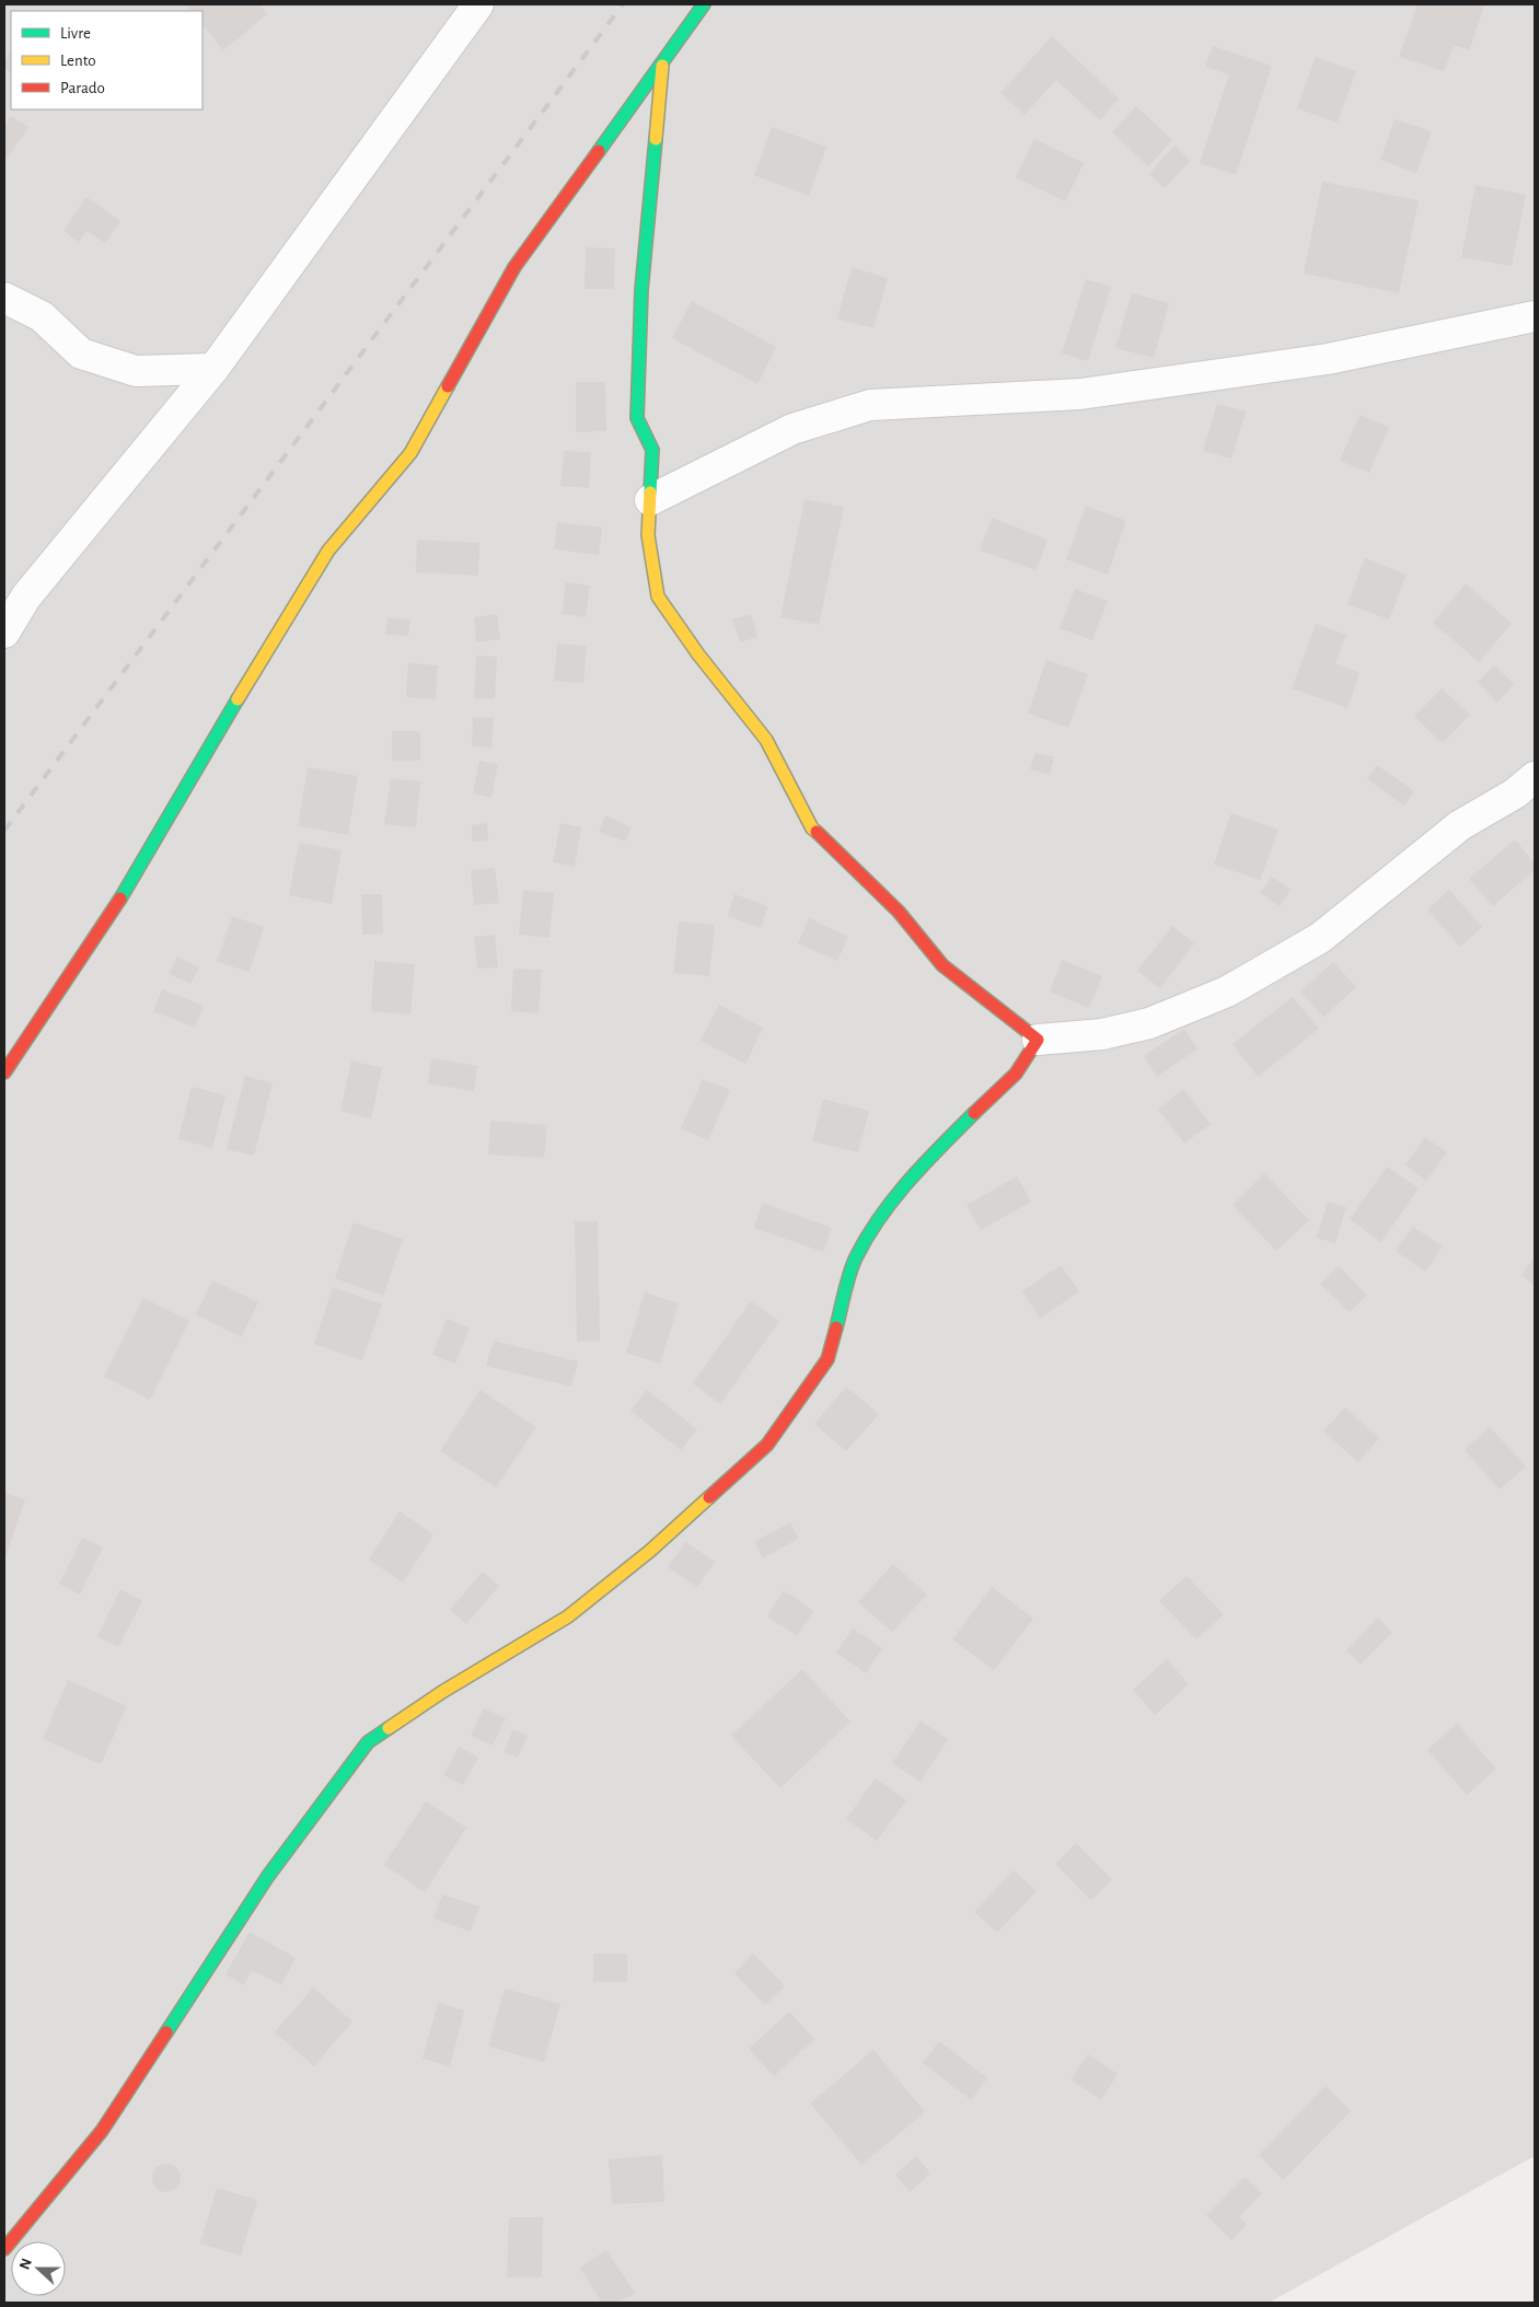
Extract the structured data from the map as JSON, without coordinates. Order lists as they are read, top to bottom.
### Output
{
  "legend": ["Livre", "Lento", "Parado"],
  "north": "left"
}
